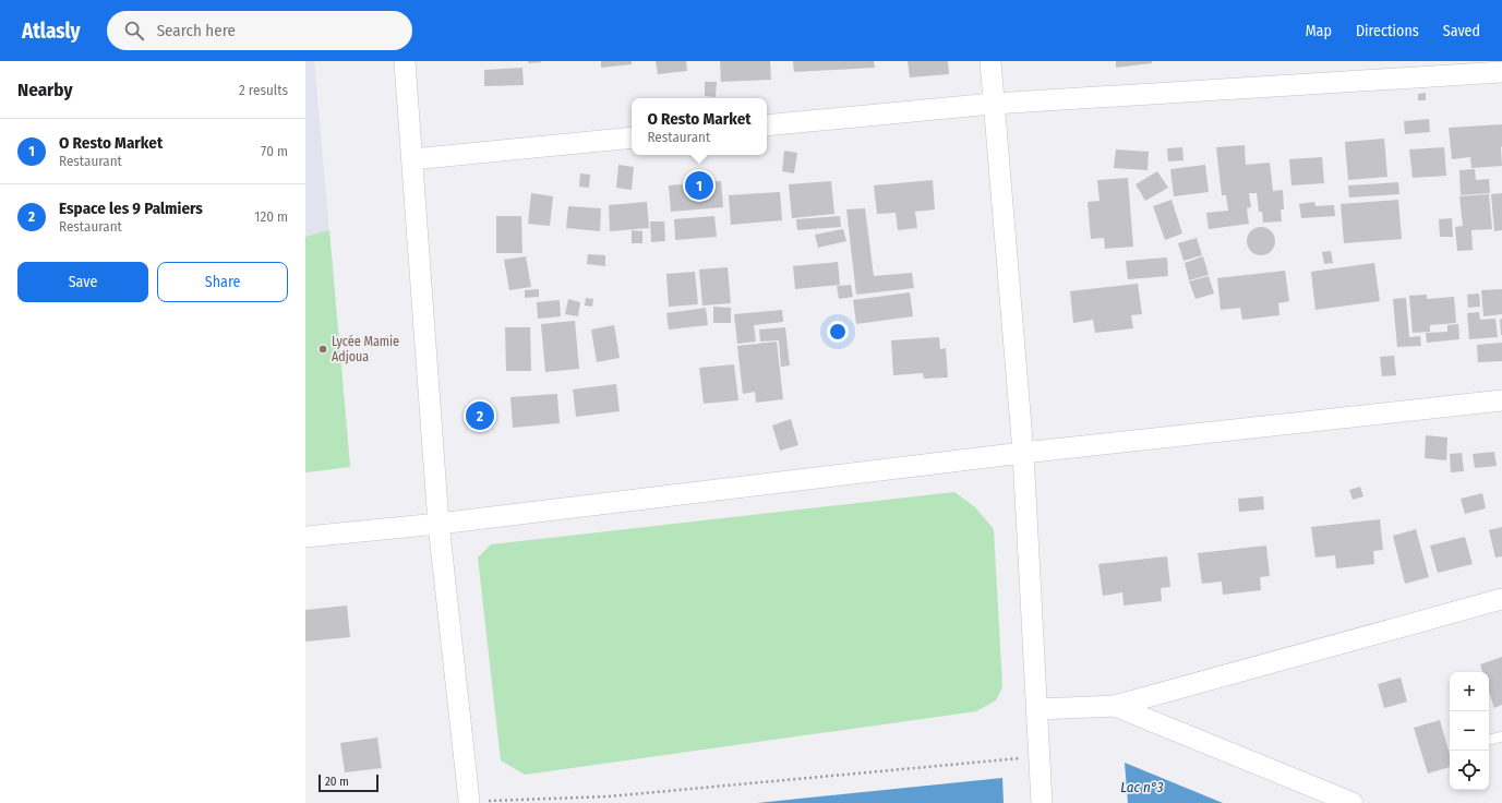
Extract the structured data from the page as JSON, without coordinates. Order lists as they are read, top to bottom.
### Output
{
  "water": ["Lac n°3"],
  "places": ["Lycée Mamie Adjoua"],
  "scale_bar": "20 m",
  "page": {
    "header": "Atlasly",
    "search": "Search here",
    "nav": ["Map", "Directions", "Saved"],
    "heading": ["Nearby", "2 results"],
    "popup": ["O Resto Market", "Restaurant"],
    "list": [
      {
        "mark": "1",
        "name": "O Resto Market",
        "note": "Restaurant",
        "value": "70 m"
      },
      {
        "mark": "2",
        "name": "Espace les 9 Palmiers",
        "note": "Restaurant",
        "value": "120 m"
      }
    ],
    "pins": ["1", "2"],
    "buttons": ["Save", "Share"],
    "map_buttons": ["+", "−"],
    "scale": "20 m"
  }
}
